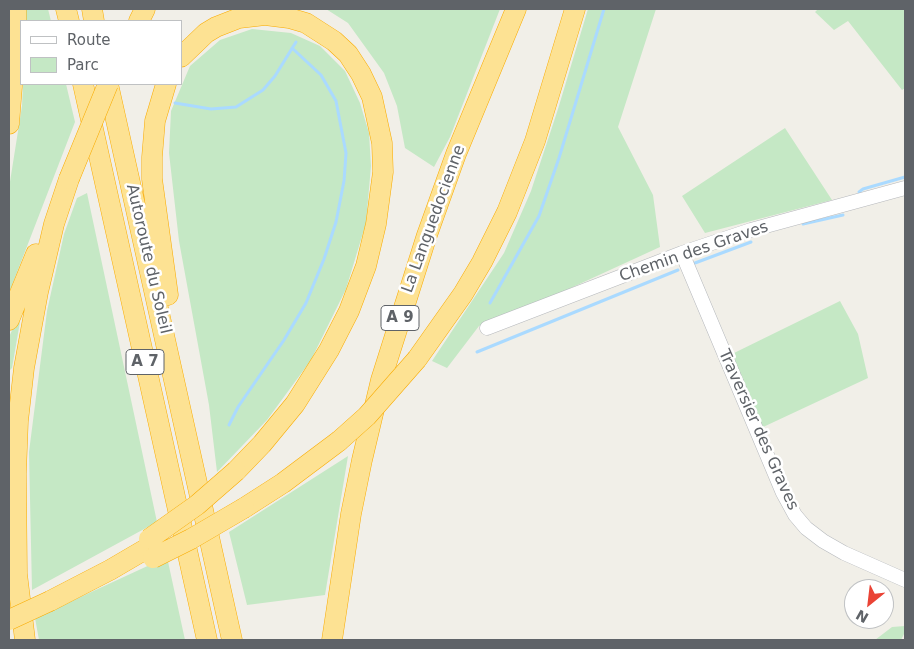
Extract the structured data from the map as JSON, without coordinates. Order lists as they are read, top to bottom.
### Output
{
  "streets": {
    "highway": [
      "La Languedocienne",
      "Autoroute du Soleil",
      "A 9",
      "A 7"
    ],
    "street": ["Chemin des Graves", "Traversier des Graves"]
  },
  "crossings": [
    ["Chemin des Graves", "Traversier des Graves"]
  ],
  "legend": ["Route", "Parc"],
  "north": "bottom left"
}
